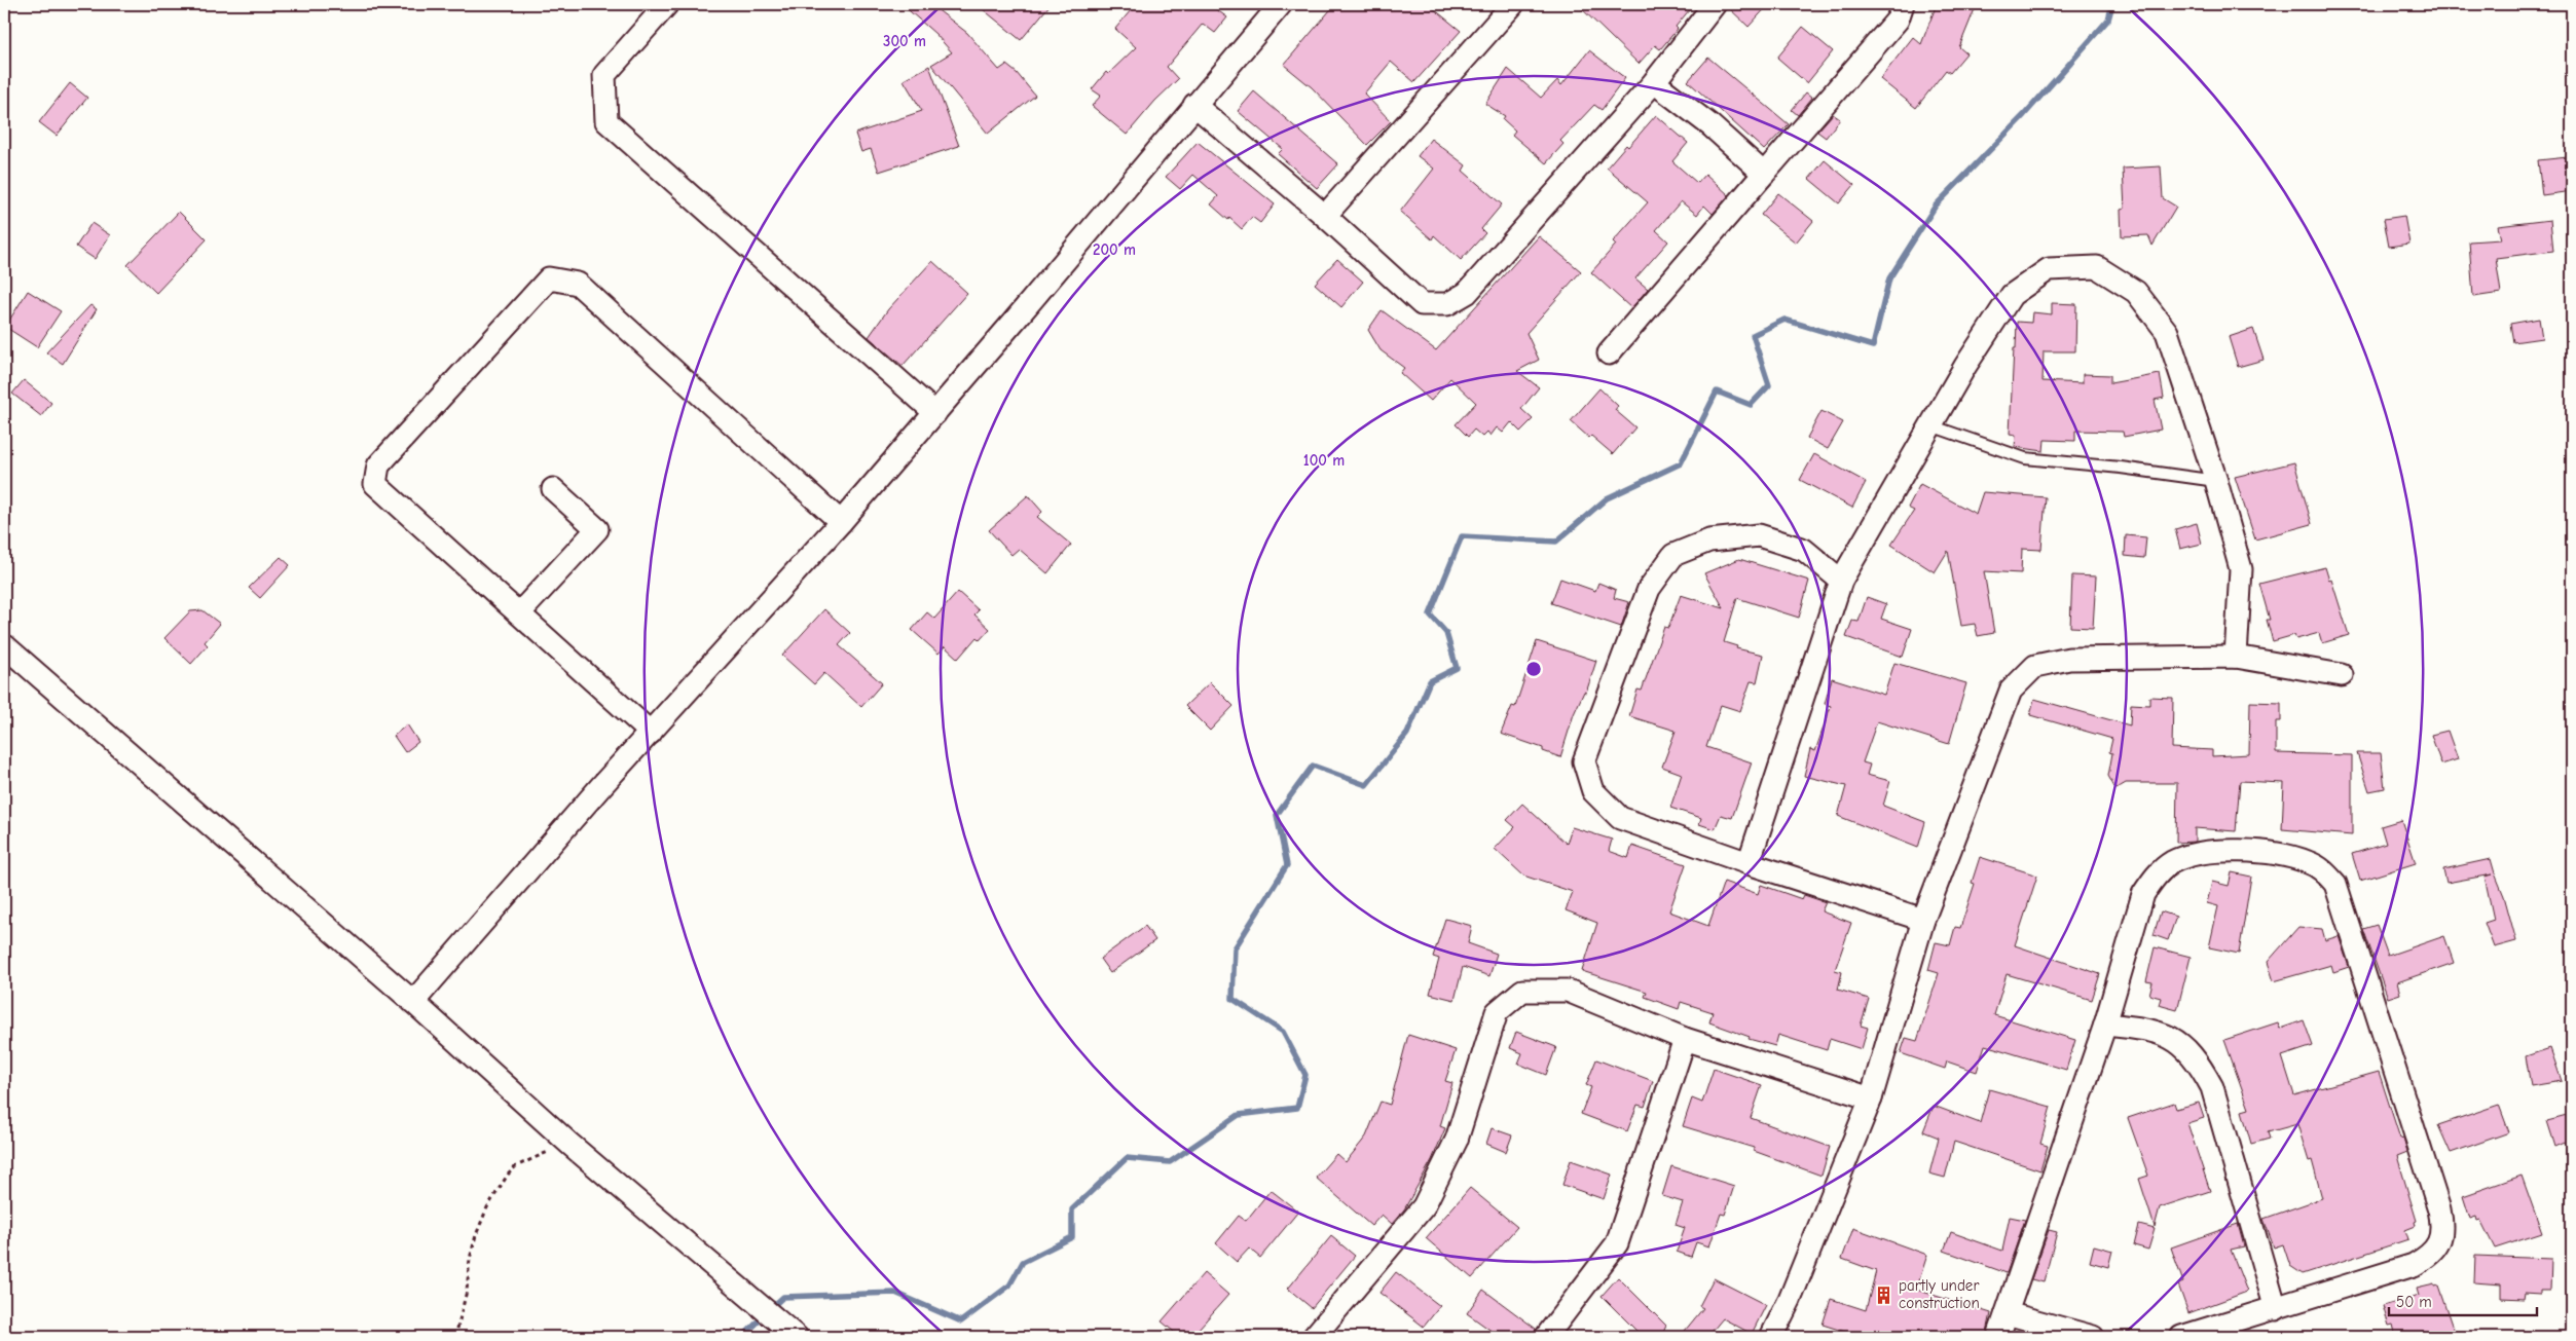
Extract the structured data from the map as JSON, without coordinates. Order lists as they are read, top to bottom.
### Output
{
  "places": {
    "building": ["partly under construction"]
  },
  "scale_bar": "50 m",
  "rings": ["300 m", "200 m", "100 m"]
}
